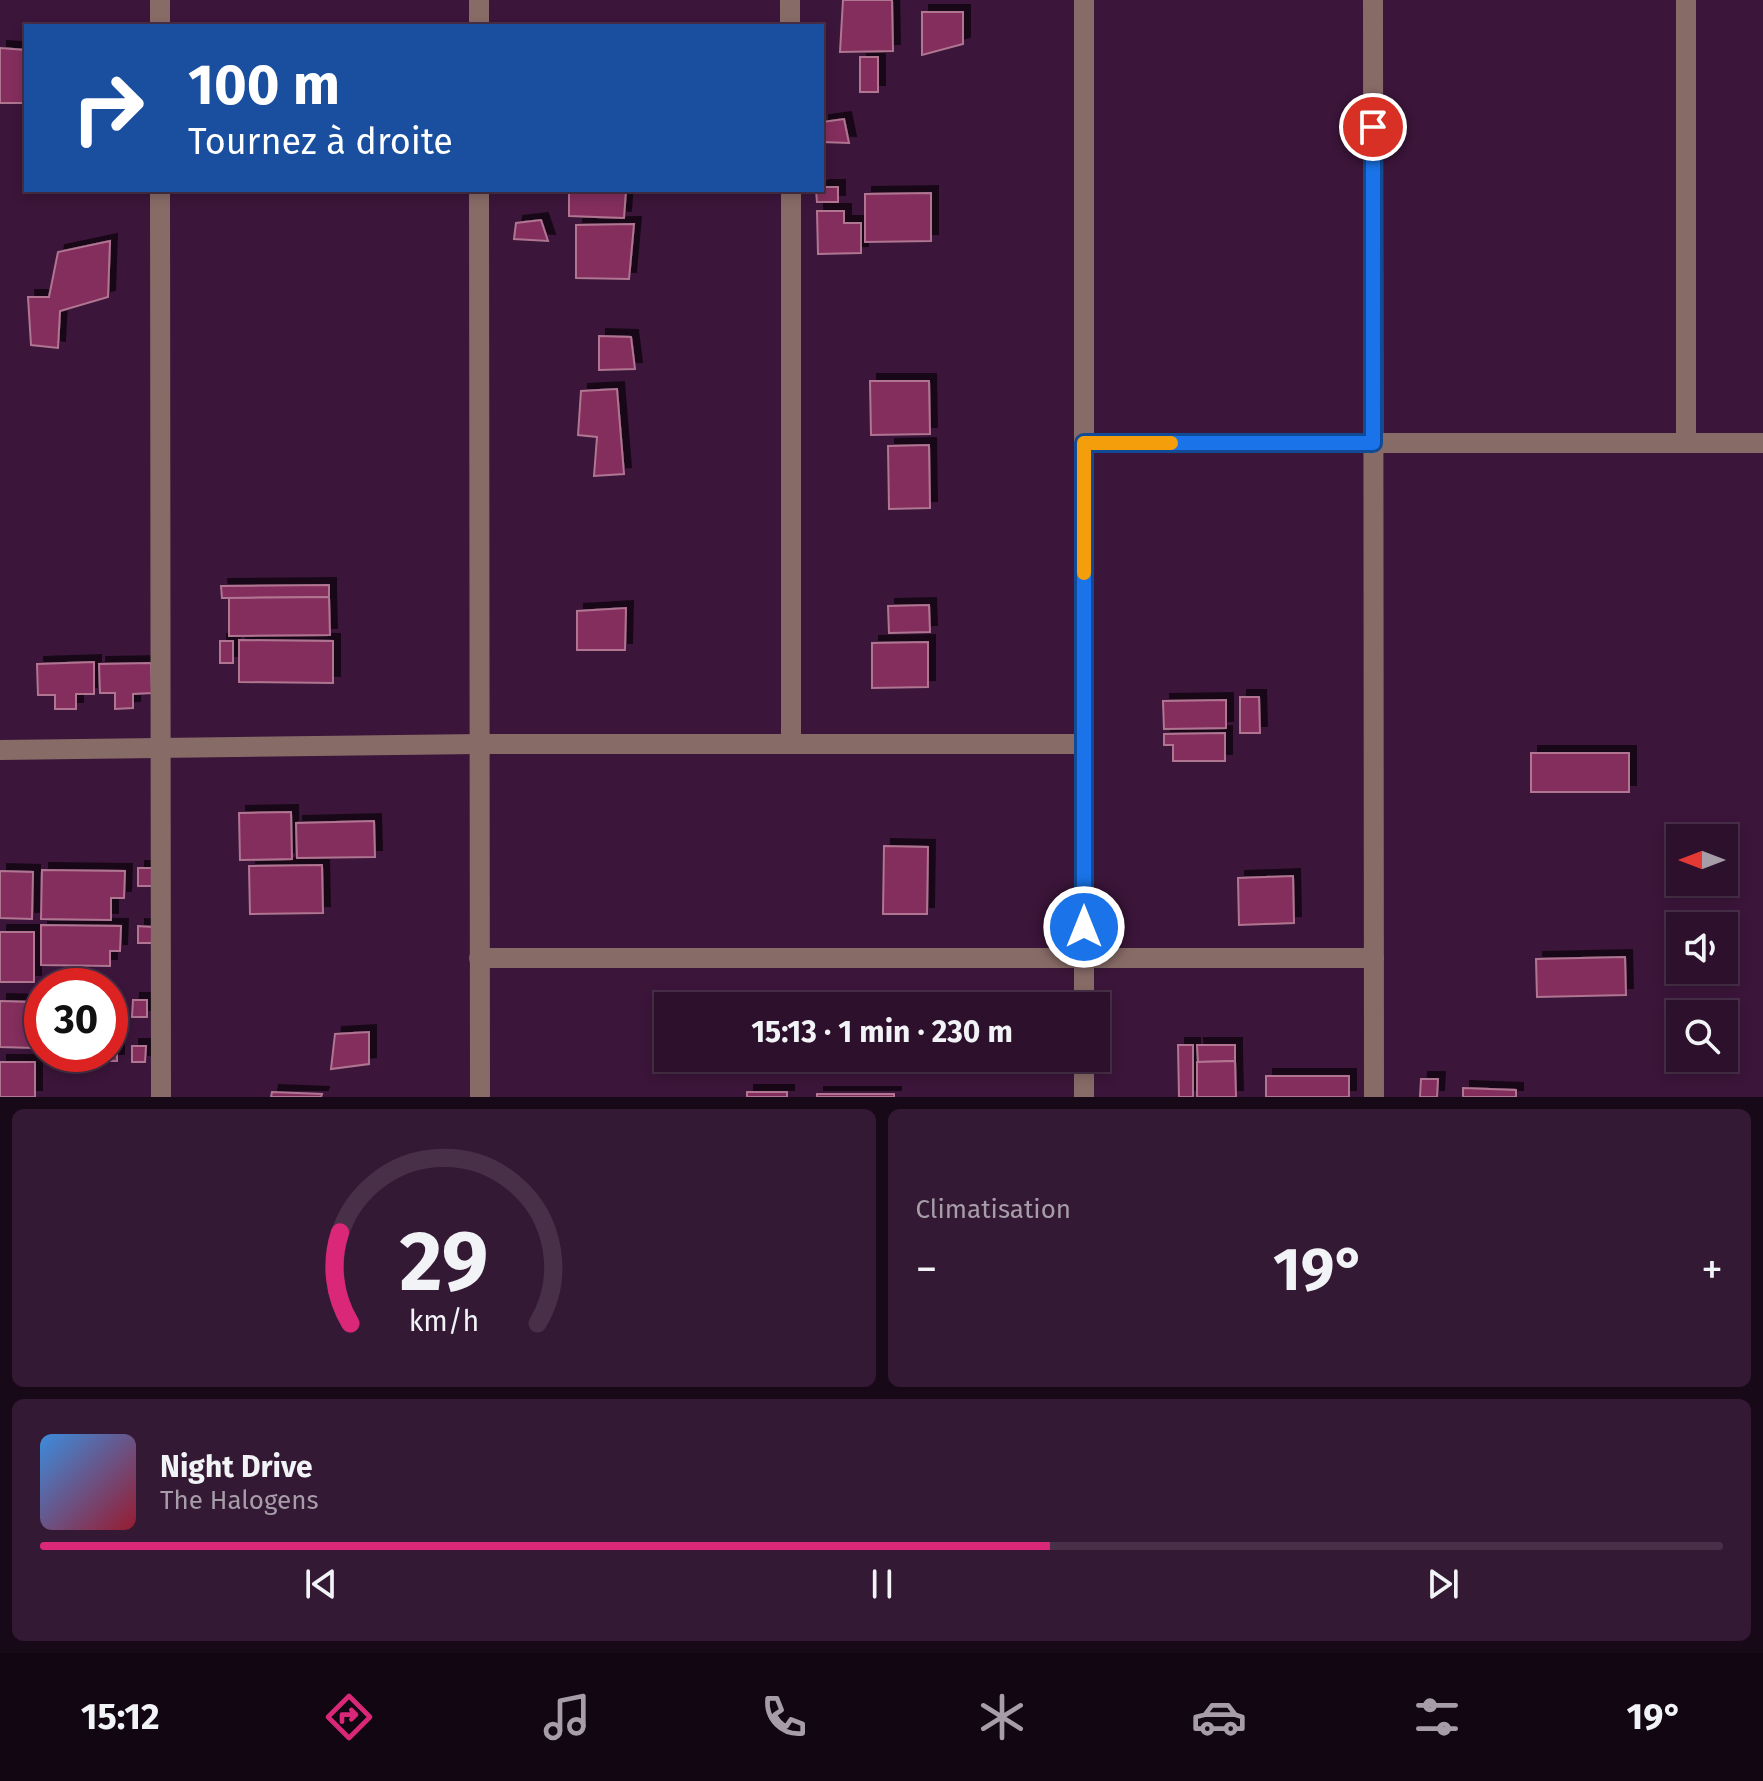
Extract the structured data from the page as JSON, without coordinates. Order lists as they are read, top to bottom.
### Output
{
  "north": "left",
  "page": {
    "turn": ["100 m", "Tournez à droite"],
    "limit": "30",
    "trip": "15:13 · 1 min · 230 m",
    "tile": "Climatisation",
    "heat": ["−", "19°", "+"],
    "song": ["Night Drive", "The Halogens"],
    "tabs": ["15:12", "19°"],
    "gauge": ["29", "km/h"]
  }
}
